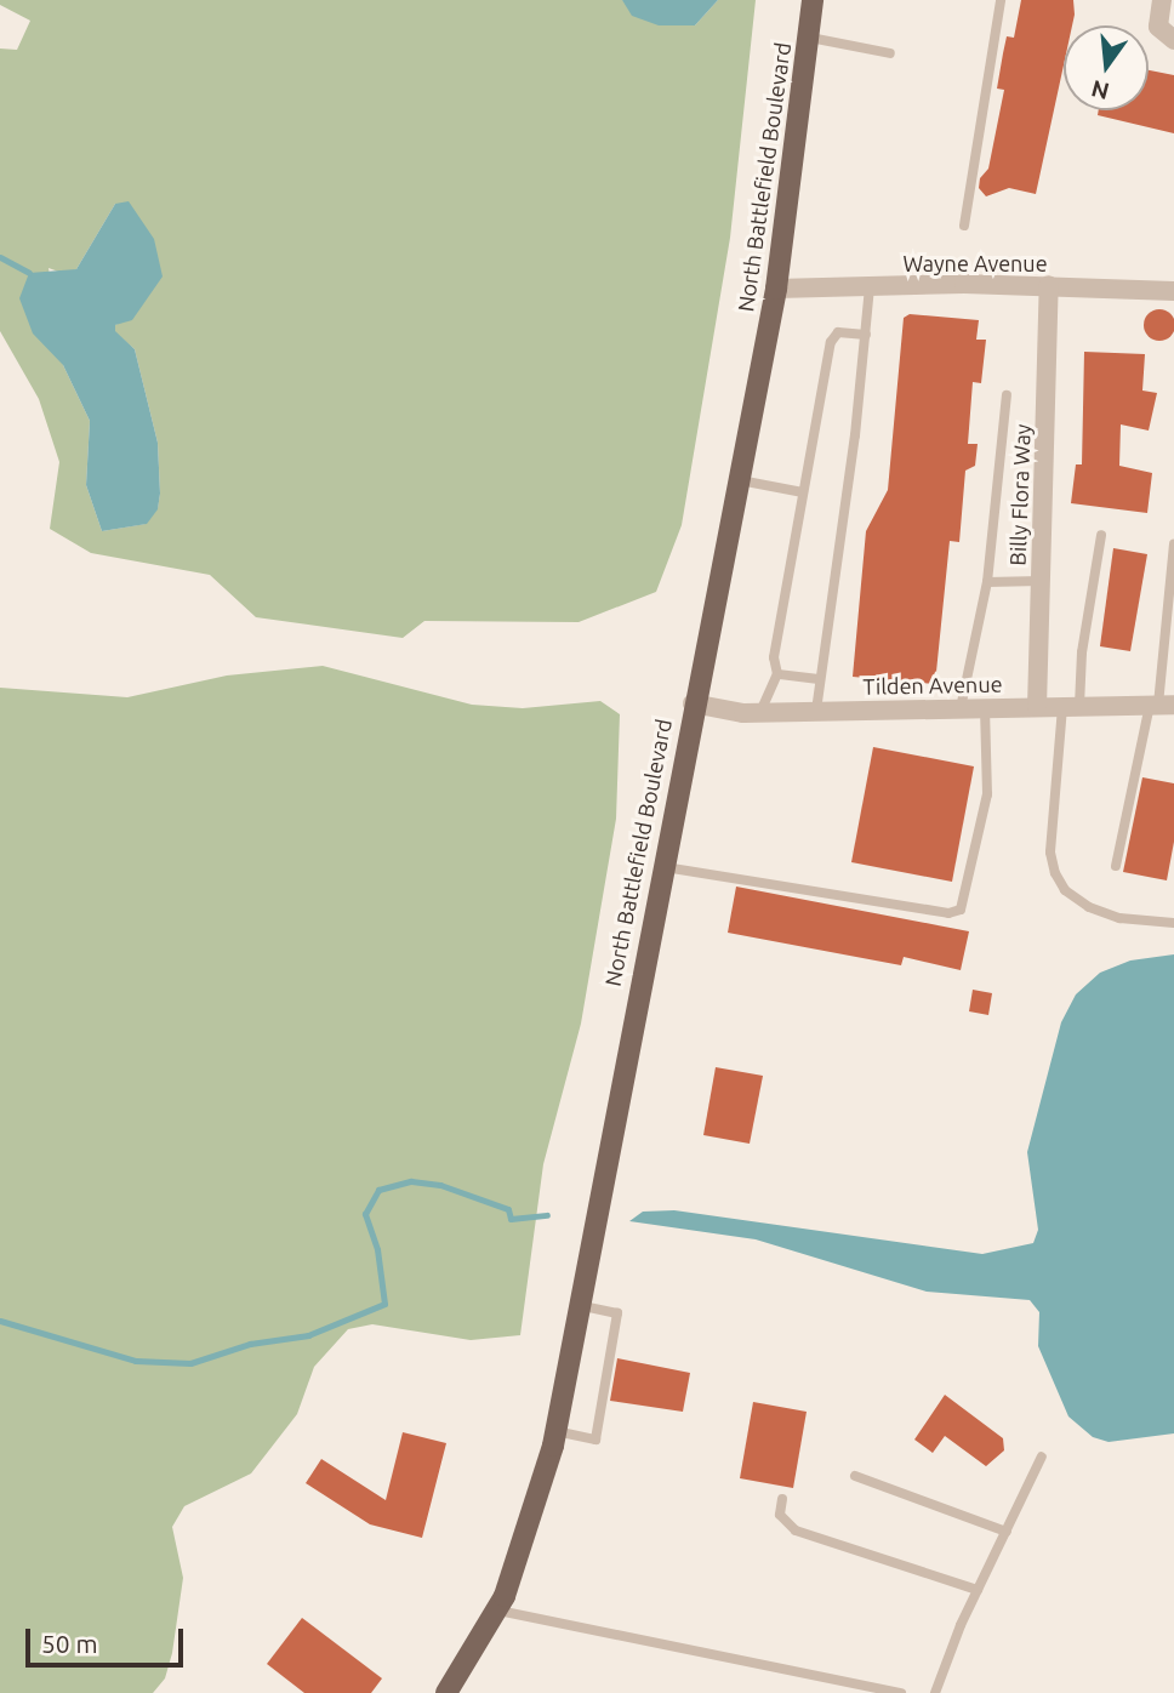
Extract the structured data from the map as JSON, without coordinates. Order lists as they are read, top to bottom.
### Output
{
  "streets": {
    "main road": ["North Battlefield Boulevard"],
    "street": ["Wayne Avenue", "Billy Flora Way", "Tilden Avenue"]
  },
  "crossings": [
    ["North Battlefield Boulevard", "Wayne Avenue"],
    ["North Battlefield Boulevard", "Tilden Avenue"],
    ["Wayne Avenue", "Billy Flora Way"],
    ["Billy Flora Way", "Tilden Avenue"]
  ],
  "scale_bar": "50 m",
  "north": "bottom"
}
